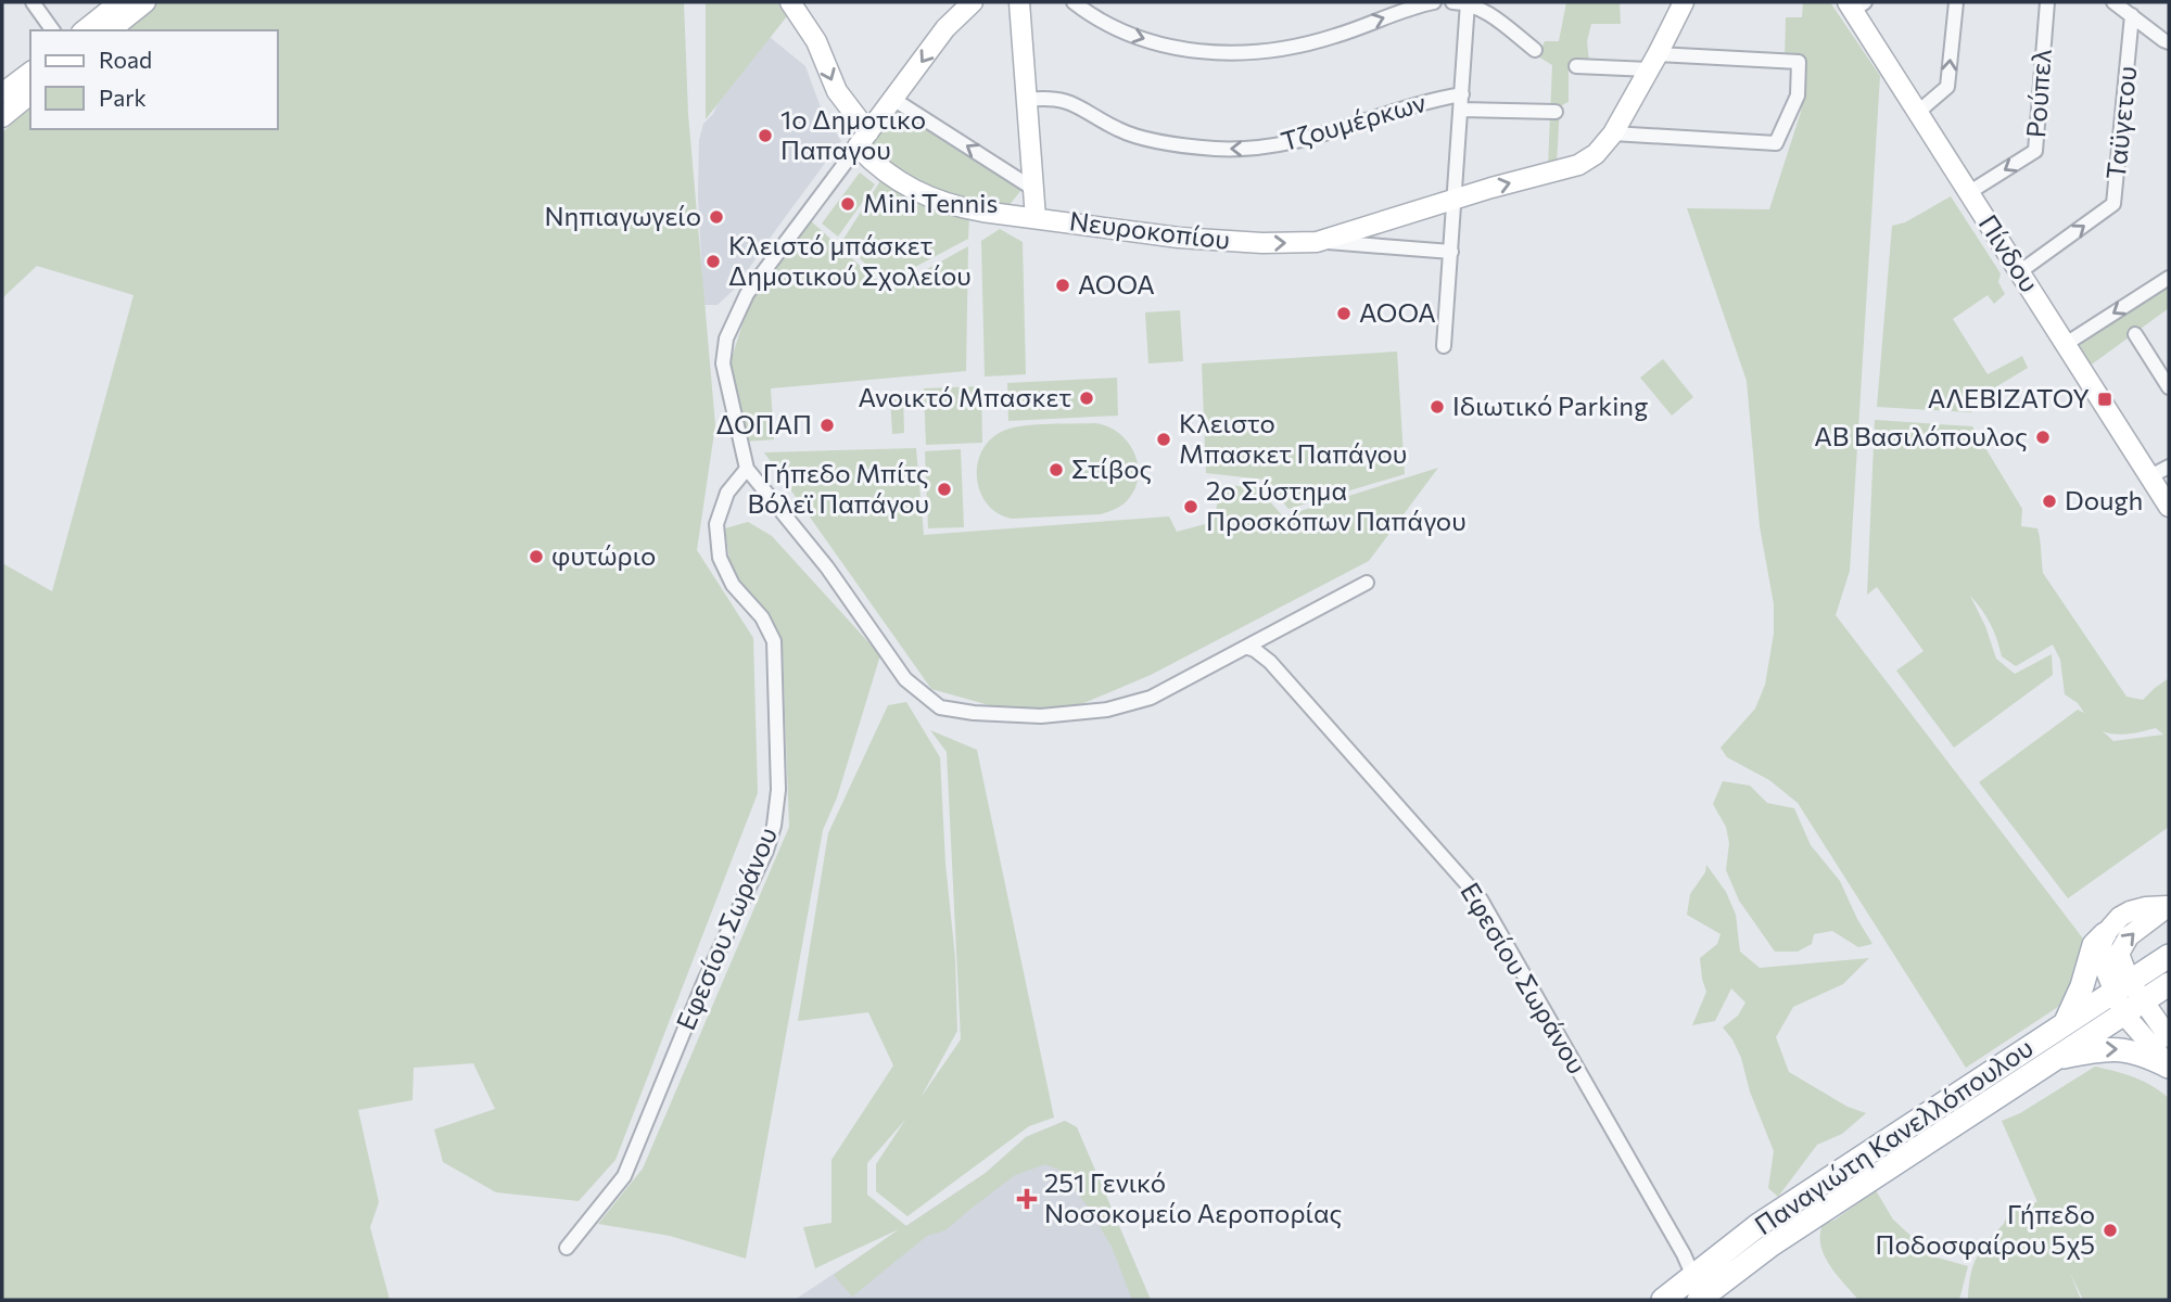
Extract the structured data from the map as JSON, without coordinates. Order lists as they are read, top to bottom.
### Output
{
  "streets": {
    "main road": ["Παναγιώτη Κανελλόπουλου"],
    "street": [
      "Ρούπελ",
      "Τζουμέρκων",
      "Ταϋγετου",
      "Νευροκοπίου",
      "Πίνδου",
      "Εφεσίου Σωράνου"
    ]
  },
  "crossings": [
    ["Ρούπελ", "Πίνδου"],
    ["Ταϋγετου", "Πίνδου"],
    ["Εφεσίου Σωράνου", "Παναγιώτη Κανελλόπουλου"]
  ],
  "one_way": ["Ταϋγετου", "Νευροκοπίου"],
  "places": {
    "other": [
      "1ο Δημοτικο Παπαγου",
      "Mini Tennis",
      "Νηπιαγωγείο",
      "Κλειστό μπάσκετ Δημοτικού Σχολείου",
      "ΑΟΟΑ",
      "AOOA",
      "Ανοικτό Μπασκετ",
      "Ιδιωτικό Parking",
      "ΔΟΠΑΠ",
      "ΑΒ Βασιλόπουλος",
      "Κλειστο Μπασκετ Παπάγου",
      "Στίβος",
      "Γήπεδο Μπίτς Βόλεϊ Παπάγου",
      "Dough",
      "2ο Σύστημα Προσκόπων Παπάγου",
      "φυτώριο",
      "Γήπεδο Ποδοσφαίρου 5χ5"
    ],
    "transit": ["ΑΛΕΒΙΖΑΤΟΥ"],
    "health": ["251 Γενικό Νοσοκομείο Αεροπορίας"]
  },
  "legend": ["Road", "Park"]
}
